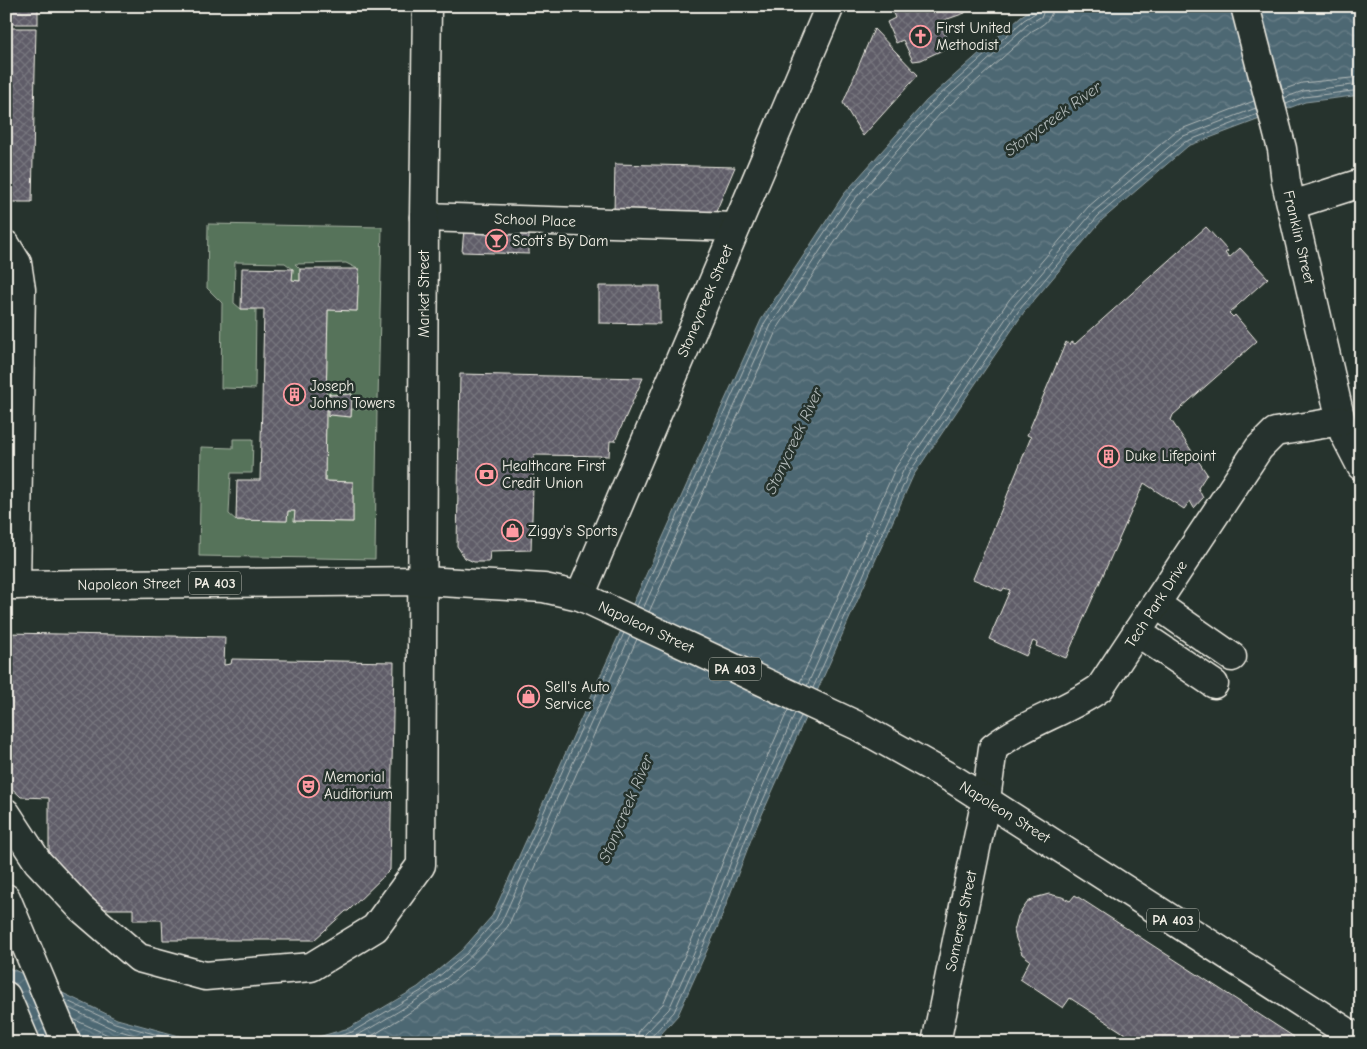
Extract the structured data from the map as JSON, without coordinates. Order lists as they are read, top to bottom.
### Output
{
  "streets": {
    "main road": [
      "School Place",
      "Franklin Street",
      "Market Street",
      "Stoneycreek Street",
      "PA 403",
      "Napoleon Street",
      "Tech Park Drive",
      "Somerset Street"
    ]
  },
  "crossings": [
    ["School Place", "Market Street"],
    ["School Place", "Stoneycreek Street"],
    ["Franklin Street", "Tech Park Drive"],
    ["Market Street", "Napoleon Street"],
    ["Stoneycreek Street", "Napoleon Street"],
    ["Napoleon Street", "Tech Park Drive"],
    ["Napoleon Street", "Somerset Street"],
    ["Tech Park Drive", "Somerset Street"]
  ],
  "water": ["Stonycreek River"],
  "places": {
    "church": ["First United Methodist"],
    "bar": ["Scott’s By Dam"],
    "building": ["Joseph Johns Towers", "Duke Lifepoint"],
    "bank": ["Healthcare First Credit Union"],
    "shop": ["Ziggy's Sports", "Sell's Auto Service"],
    "theatre": ["Memorial Auditorium"]
  }
}
